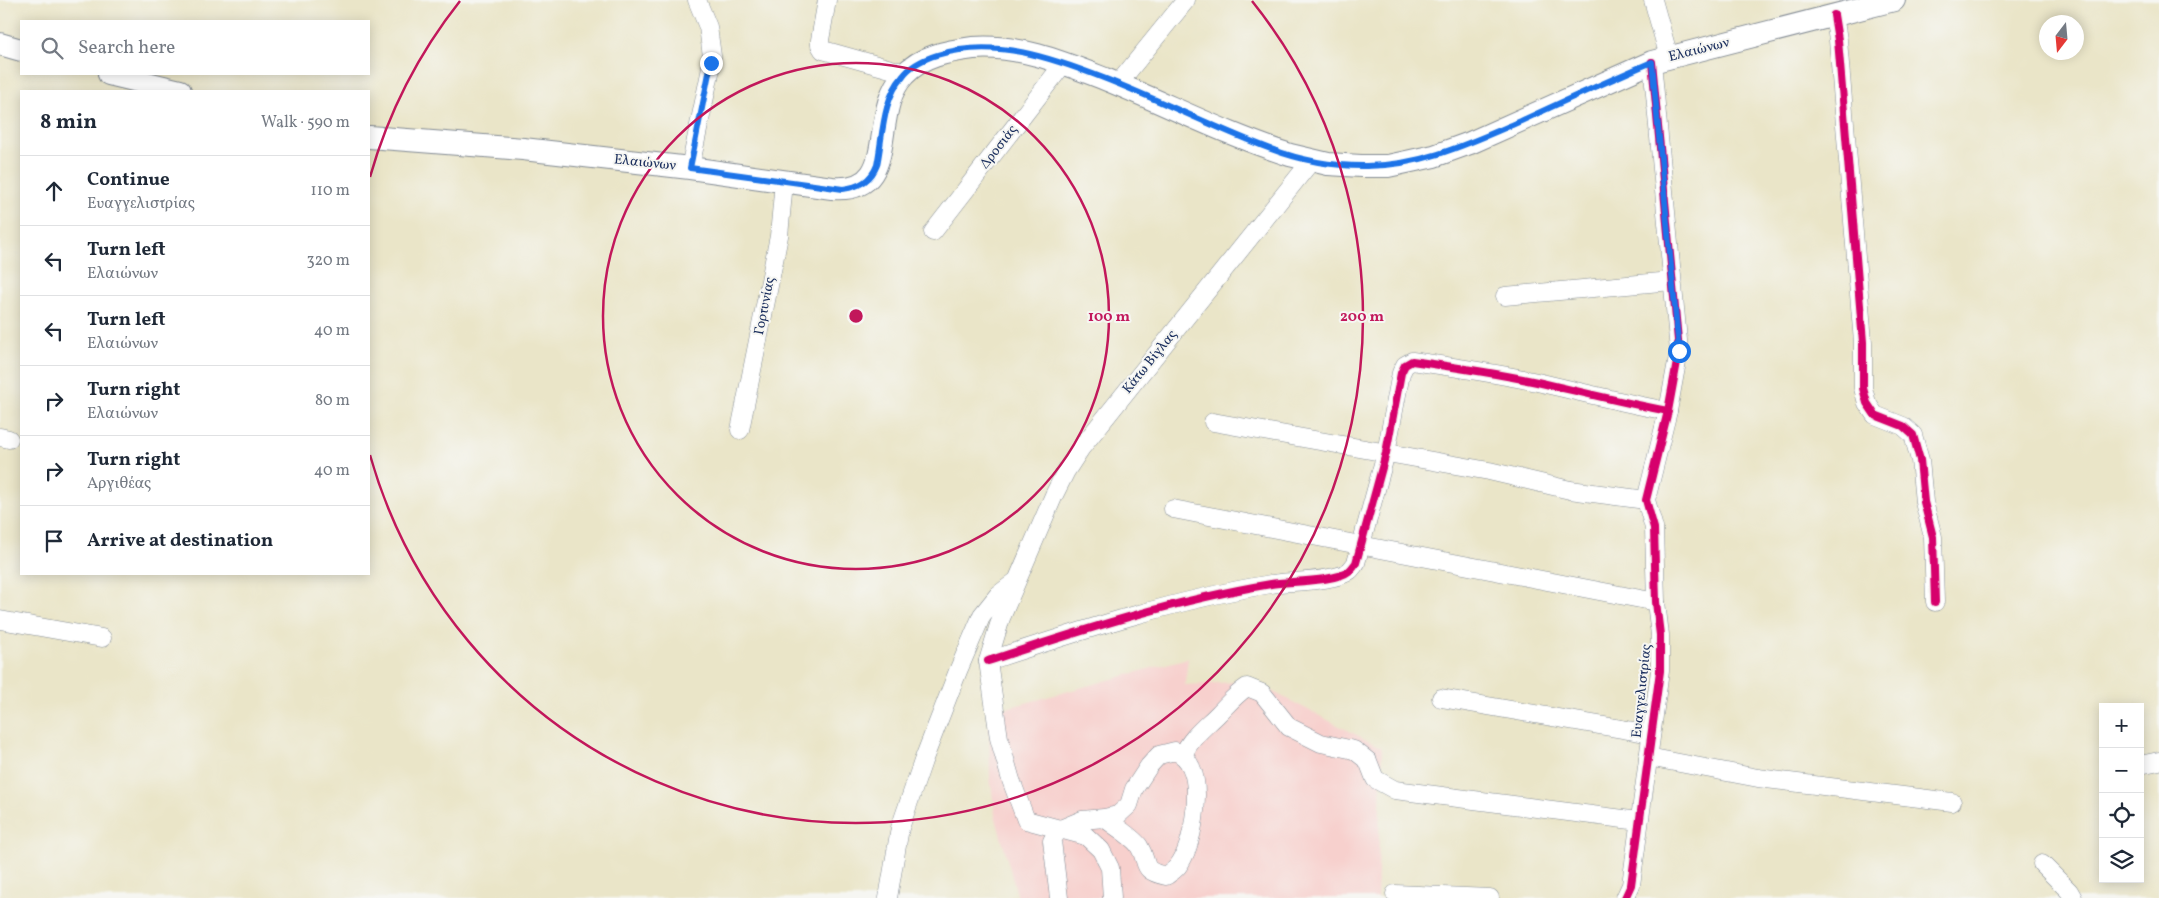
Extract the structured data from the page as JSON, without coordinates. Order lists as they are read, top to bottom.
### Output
{
  "streets": {
    "main road": ["Ελαιώνων"],
    "street": [
      "Δροσιάς",
      "Γορτυνίας",
      "Κάτω Βίγλας",
      "Ευαγγελιστρίας"
    ]
  },
  "crossings": [
    ["Ελαιώνων", "Δροσιάς"],
    ["Ελαιώνων", "Γορτυνίας"],
    ["Ελαιώνων", "Κάτω Βίγλας"]
  ],
  "north": "bottom",
  "page": {
    "search": "Search here",
    "heading": ["8 min", "Walk · 590 m"],
    "list": [
      ["Continue", "Ευαγγελιστρίας", "110 m"],
      ["Turn left", "Ελαιώνων", "320 m"],
      ["Turn left", "Ελαιώνων", "40 m"],
      ["Turn right", "Ελαιώνων", "80 m"],
      ["Turn right", "Αργιθέας", "40 m"],
      "Arrive at destination"
    ],
    "map_buttons": ["+", "−"]
  },
  "rings": ["100 m", "200 m"]
}
